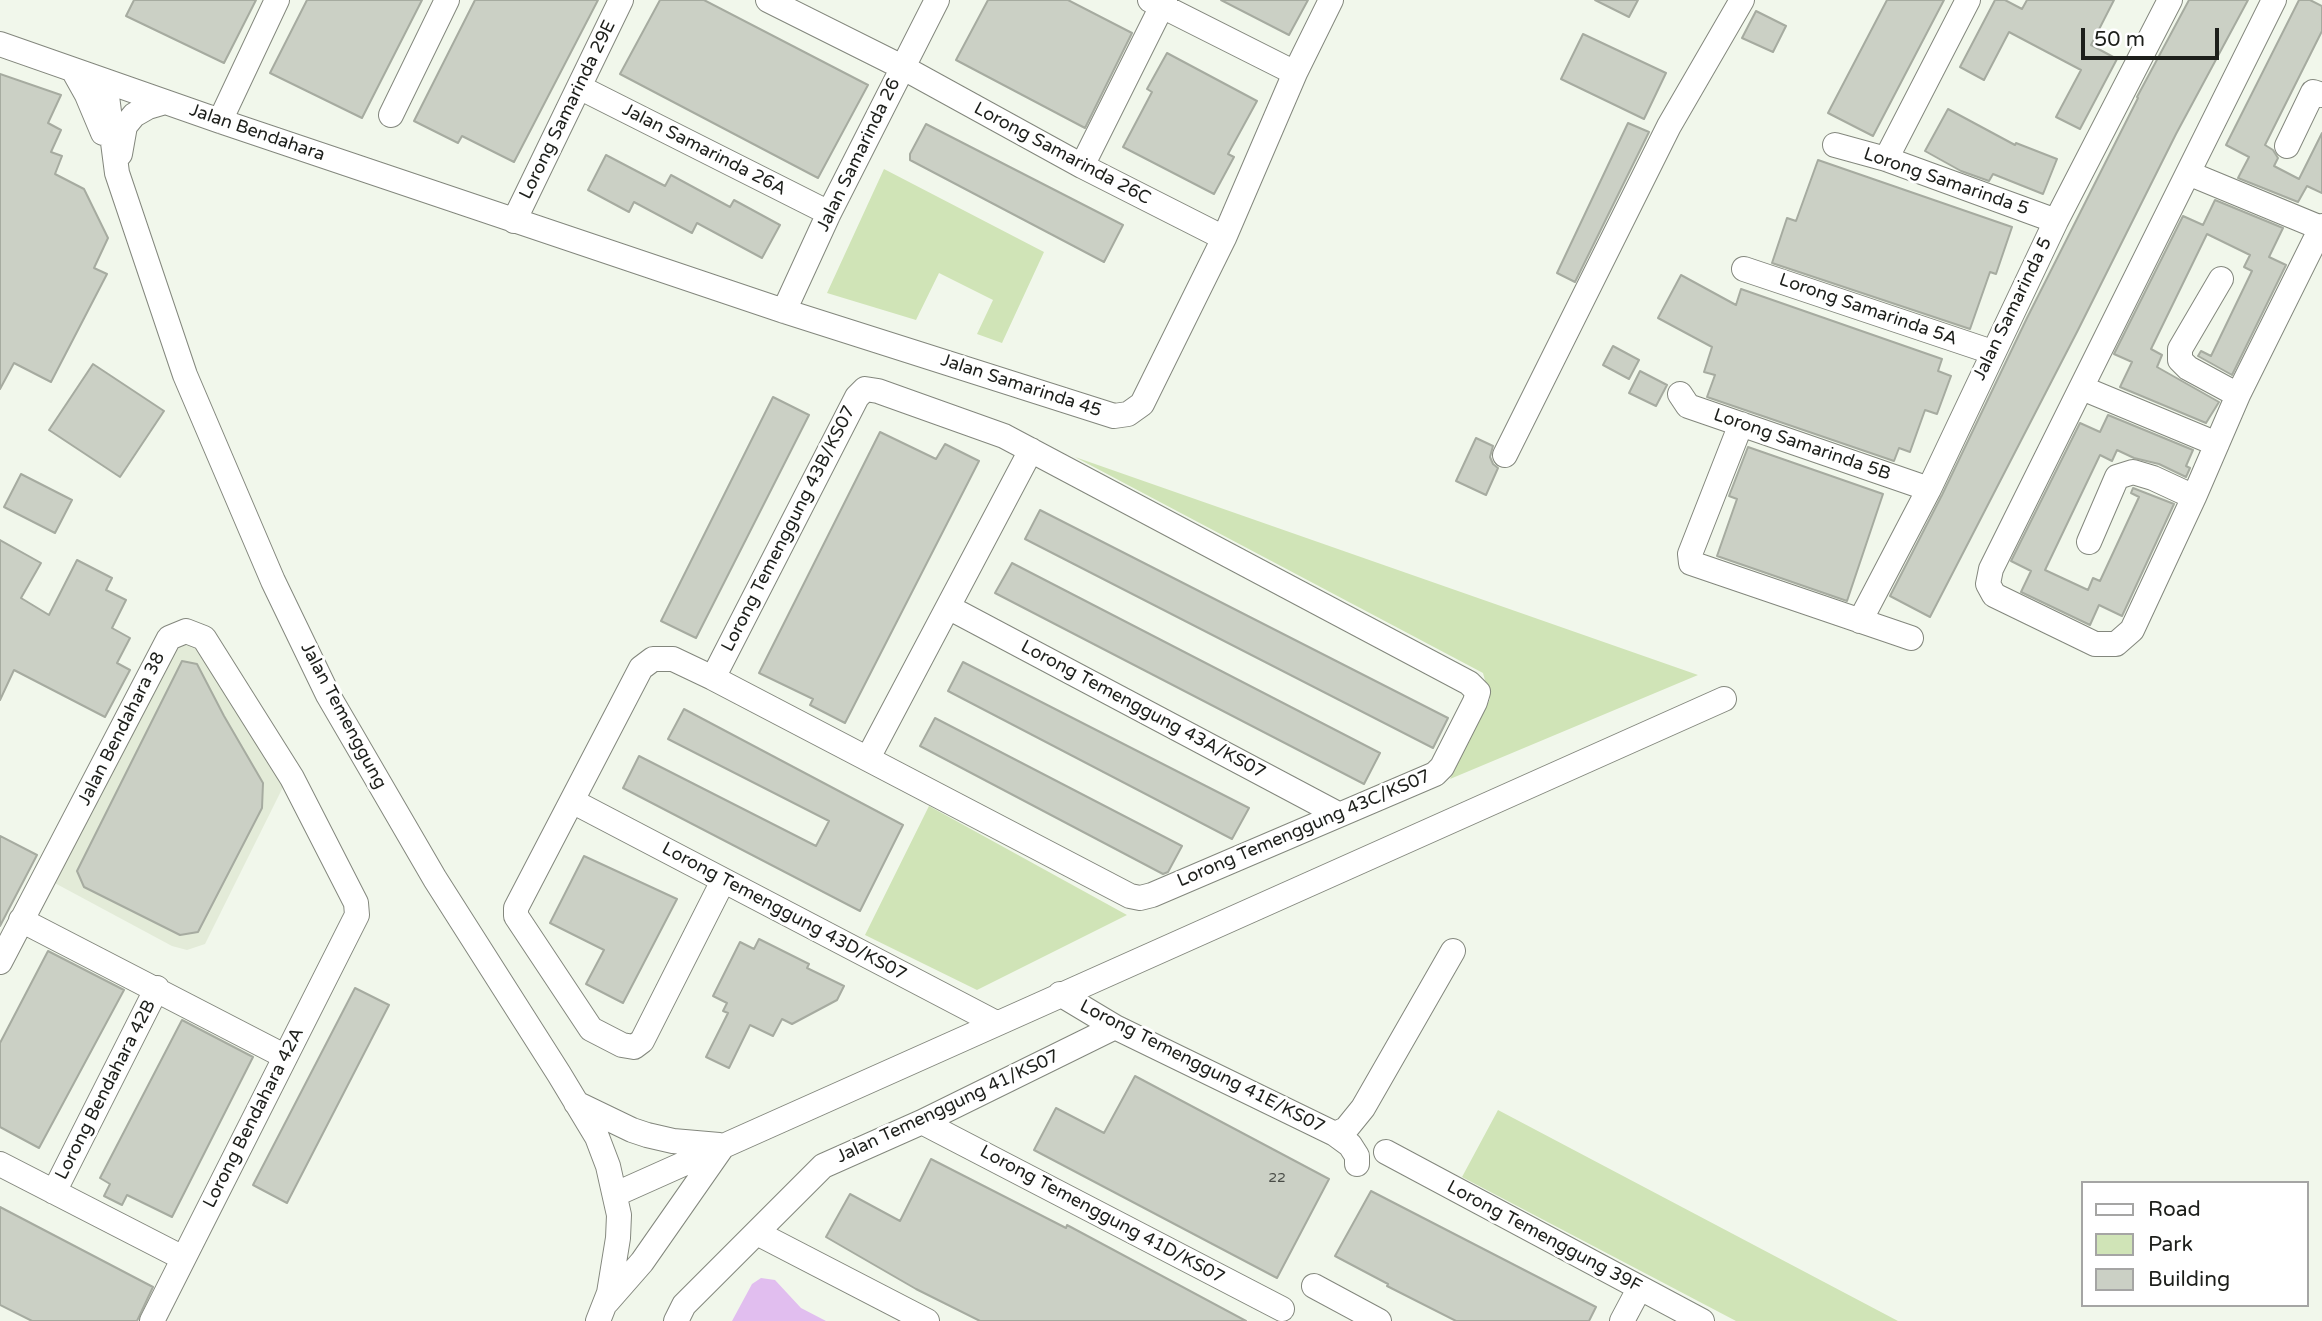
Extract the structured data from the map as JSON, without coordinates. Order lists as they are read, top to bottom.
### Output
{
  "streets": {
    "street": [
      "Lorong Samarinda 29E",
      "Jalan Bendahara",
      "Jalan Samarinda 26A",
      "Lorong Samarinda 26C",
      "Jalan Samarinda 26",
      "Lorong Samarinda 5",
      "Jalan Samarinda 5",
      "Lorong Samarinda 5A",
      "Jalan Samarinda 45",
      "Lorong Samarinda 5B",
      "Lorong Temenggung 43B/KS07",
      "Lorong Temenggung 43A/KS07",
      "Jalan Temenggung",
      "Jalan Bendahara 38",
      "Lorong Temenggung 43C/KS07",
      "Lorong Temenggung 43D/KS07",
      "Lorong Temenggung 41E/KS07",
      "Lorong Bendahara 42B",
      "Jalan Temenggung 41/KS07",
      "Lorong Bendahara 42A",
      "Lorong Temenggung 41D/KS07",
      "Lorong Temenggung 39F"
    ]
  },
  "crossings": [
    ["Lorong Samarinda 29E", "Jalan Bendahara"],
    ["Lorong Samarinda 29E", "Jalan Samarinda 26A"],
    ["Lorong Samarinda 29E", "Jalan Samarinda 45"],
    ["Jalan Bendahara", "Jalan Samarinda 45"],
    ["Jalan Bendahara", "Jalan Temenggung"],
    ["Jalan Samarinda 26A", "Jalan Samarinda 26"],
    ["Lorong Samarinda 26C", "Jalan Samarinda 26"],
    ["Lorong Samarinda 26C", "Jalan Samarinda 45"],
    ["Jalan Samarinda 26", "Jalan Samarinda 45"],
    ["Lorong Samarinda 5", "Jalan Samarinda 5"],
    ["Jalan Samarinda 5", "Lorong Samarinda 5A"],
    ["Jalan Samarinda 5", "Lorong Samarinda 5B"],
    ["Lorong Temenggung 43B/KS07", "Lorong Temenggung 43C/KS07"],
    ["Lorong Temenggung 43A/KS07", "Lorong Temenggung 43C/KS07"],
    ["Jalan Bendahara 38", "Lorong Bendahara 42A"],
    ["Lorong Temenggung 43C/KS07", "Lorong Temenggung 43D/KS07"],
    ["Lorong Temenggung 41E/KS07", "Jalan Temenggung 41/KS07"],
    ["Jalan Temenggung 41/KS07", "Lorong Temenggung 41D/KS07"]
  ],
  "house_numbers": ["22"],
  "legend": ["Road", "Park", "Building"],
  "scale_bar": "50 m"
}
